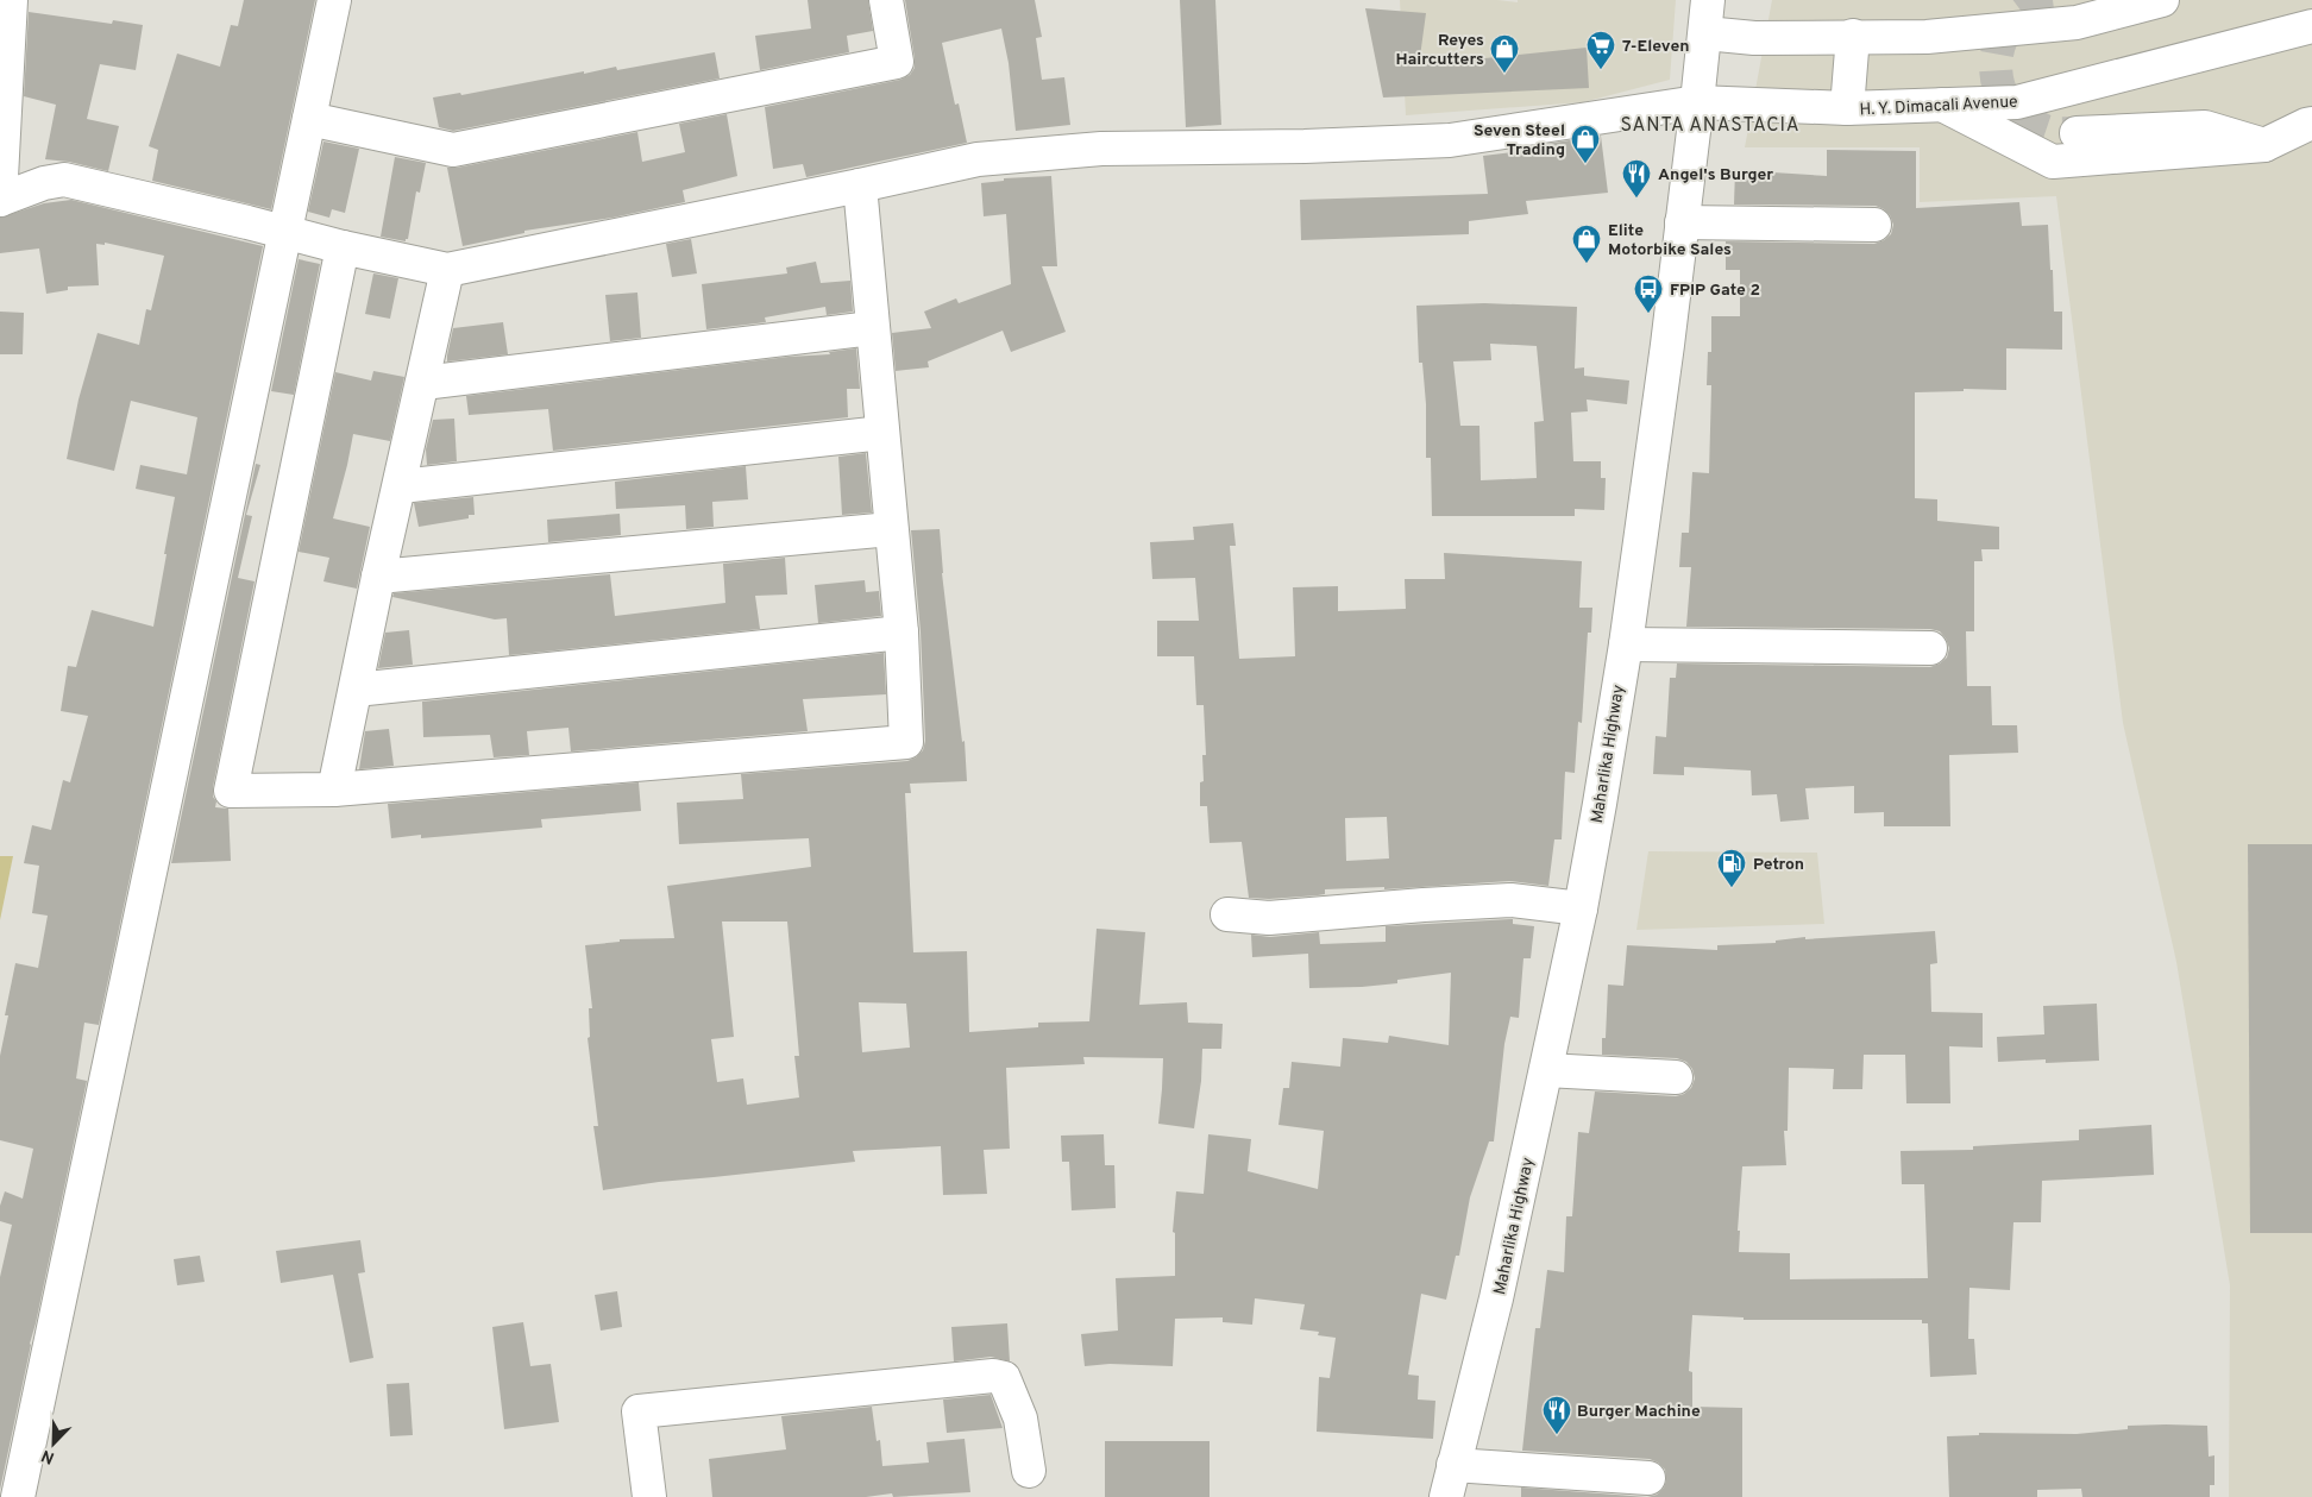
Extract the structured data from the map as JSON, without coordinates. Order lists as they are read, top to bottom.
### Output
{
  "streets": {
    "main road": ["H. Y. Dimacali Avenue", "Maharlika Highway"]
  },
  "crossings": [
    ["H. Y. Dimacali Avenue", "Maharlika Highway"]
  ],
  "districts": ["SANTA ANASTACIA"],
  "places": {
    "supermarket": ["7-Eleven"],
    "shop": ["Reyes Haircutters", "Seven Steel Trading", "Elite Motorbike Sales"],
    "restaurant": ["Angel's Burger", "Burger Machine"],
    "bus stop": ["FPIP Gate 2"],
    "fuel station": ["Petron"]
  },
  "north": "bottom left"
}
